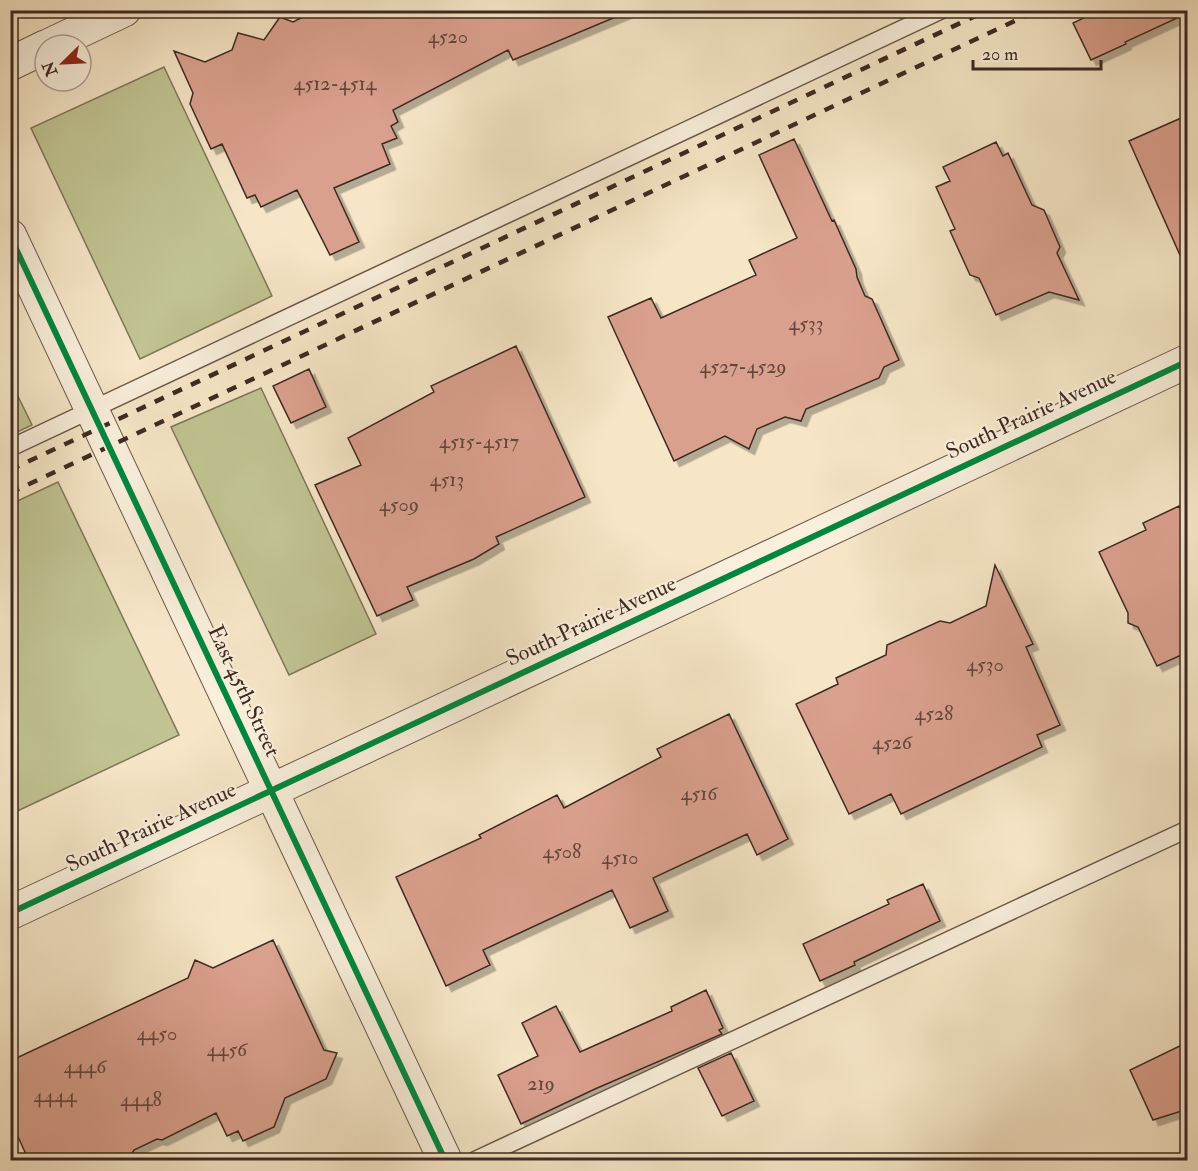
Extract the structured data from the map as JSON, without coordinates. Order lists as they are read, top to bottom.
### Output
{
  "streets": {
    "street": ["South Prairie Avenue", "East 45th Street"]
  },
  "crossings": [
    ["South Prairie Avenue", "East 45th Street"]
  ],
  "house_numbers": [
    "4520",
    "4512-4514",
    "4533",
    "4527-4529",
    "4515-4517",
    "4513",
    "4509",
    "4530",
    "4528",
    "4526",
    "4516",
    "4508",
    "4510",
    "4450",
    "4456",
    "4446",
    "219",
    "4444",
    "4448"
  ],
  "scale_bar": "20 m",
  "north": "bottom left"
}
